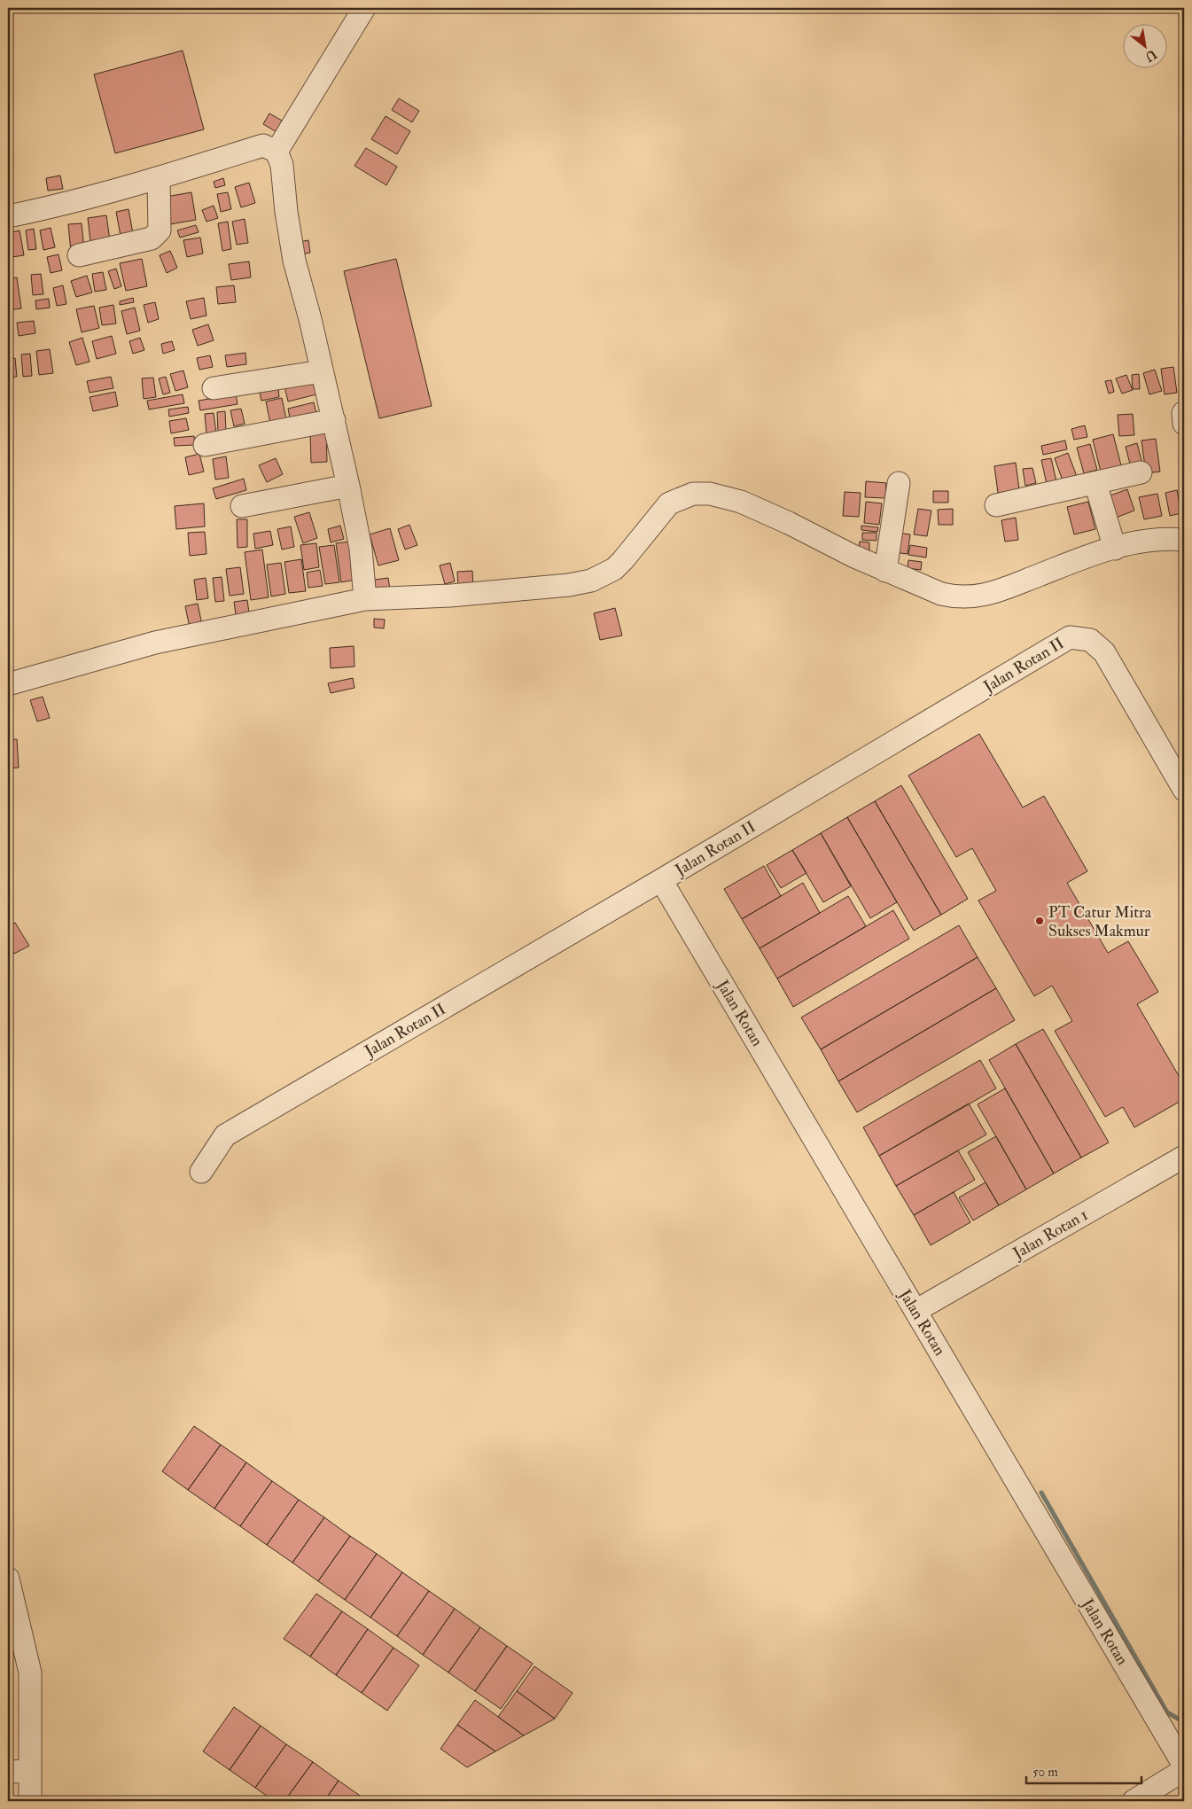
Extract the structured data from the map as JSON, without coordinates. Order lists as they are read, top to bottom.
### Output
{
  "streets": {
    "street": ["Jalan Rotan II", "Jalan Rotan", "Jalan Rotan 1"]
  },
  "crossings": [
    ["Jalan Rotan II", "Jalan Rotan"],
    ["Jalan Rotan", "Jalan Rotan 1"]
  ],
  "places": ["PT Catur Mitra Sukses Makmur"],
  "scale_bar": "50 m",
  "north": "bottom right"
}
